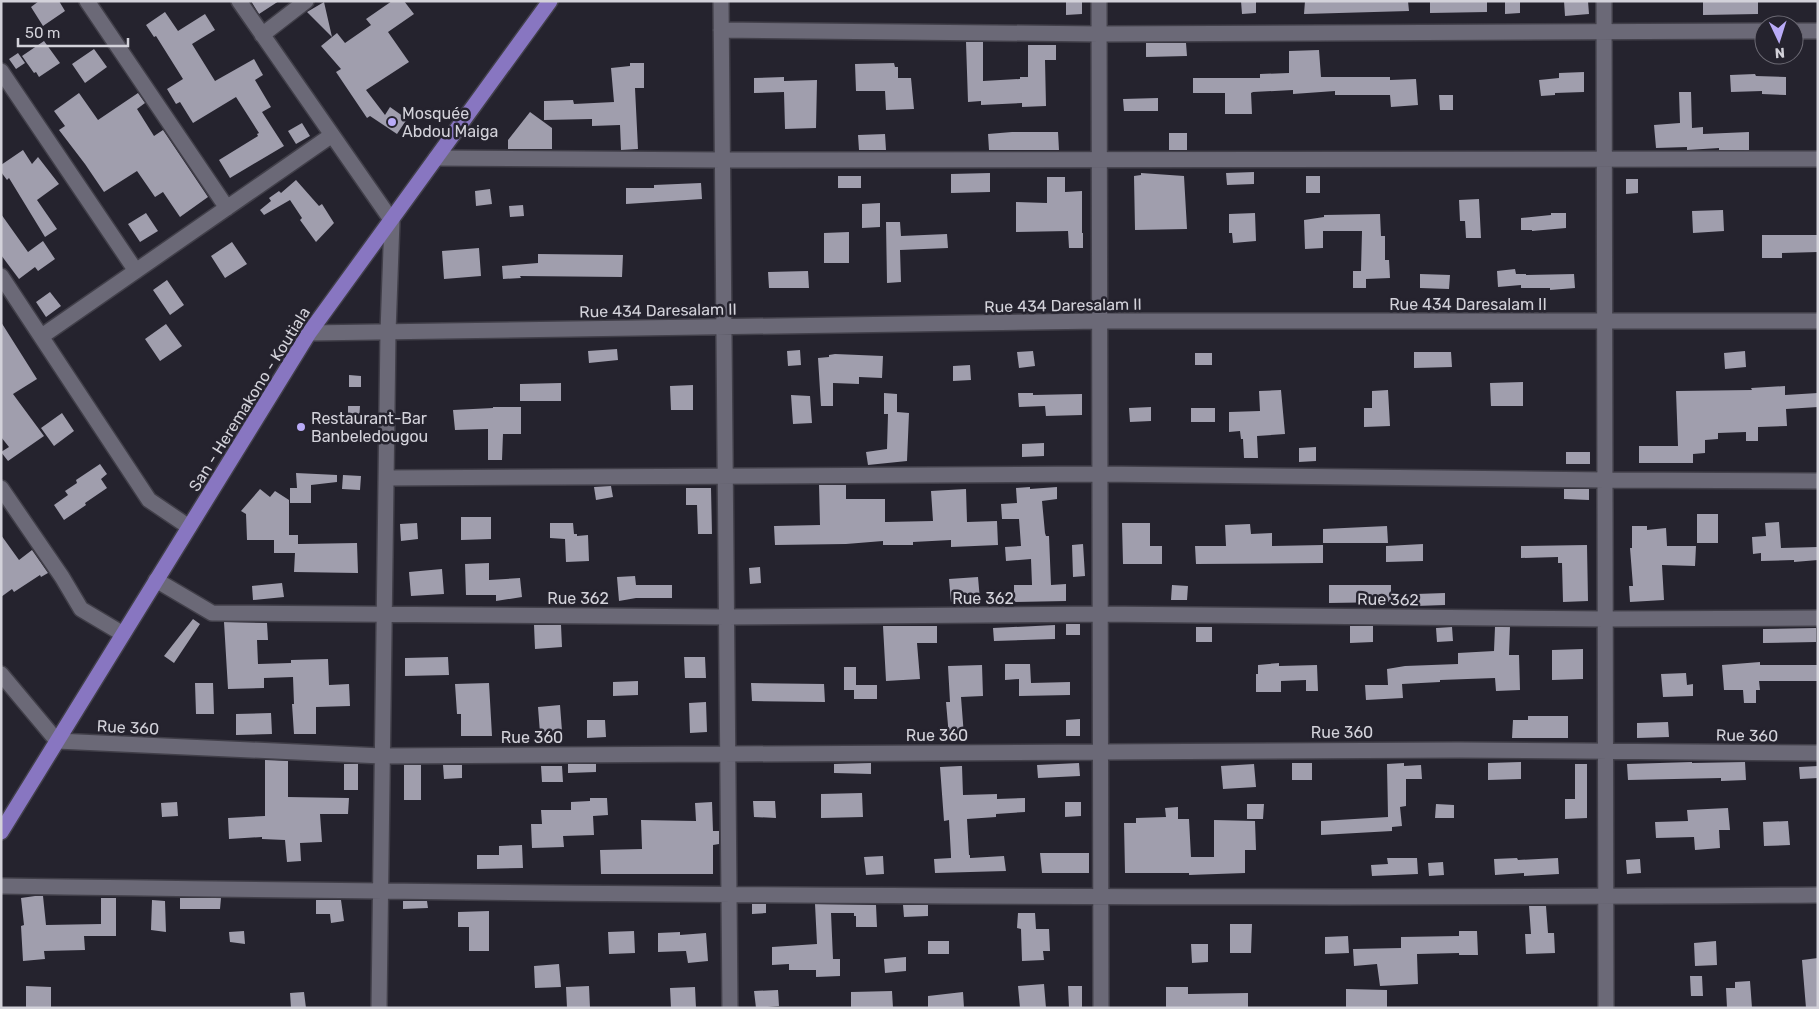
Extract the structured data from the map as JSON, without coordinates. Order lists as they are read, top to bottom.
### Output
{
  "streets": {
    "main road": ["San - Heremakono - Koutiala"],
    "street": ["Rue 434 Daresalam II", "Rue 362", "Rue 360"]
  },
  "crossings": [
    ["Rue 434 Daresalam II", "San - Heremakono - Koutiala"],
    ["San - Heremakono - Koutiala", "Rue 362"],
    ["San - Heremakono - Koutiala", "Rue 360"]
  ],
  "places": ["Mosquée Abdou Maiga", "Restaurant-Bar Banbeledougou"],
  "scale_bar": "50 m",
  "north": "bottom"
}
